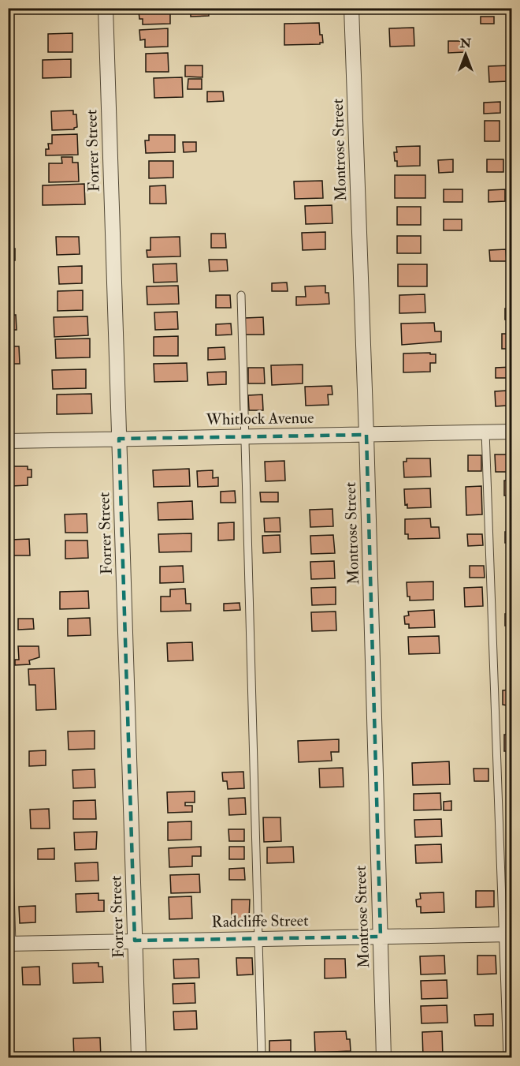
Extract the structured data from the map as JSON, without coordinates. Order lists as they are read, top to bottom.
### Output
{
  "streets": {
    "street": [
      "Montrose Street",
      "Forrer Street",
      "Whitlock Avenue",
      "Radcliffe Street"
    ]
  },
  "crossings": [
    ["Montrose Street", "Whitlock Avenue"],
    ["Montrose Street", "Radcliffe Street"],
    ["Forrer Street", "Whitlock Avenue"],
    ["Forrer Street", "Radcliffe Street"]
  ],
  "north": "top"
}
